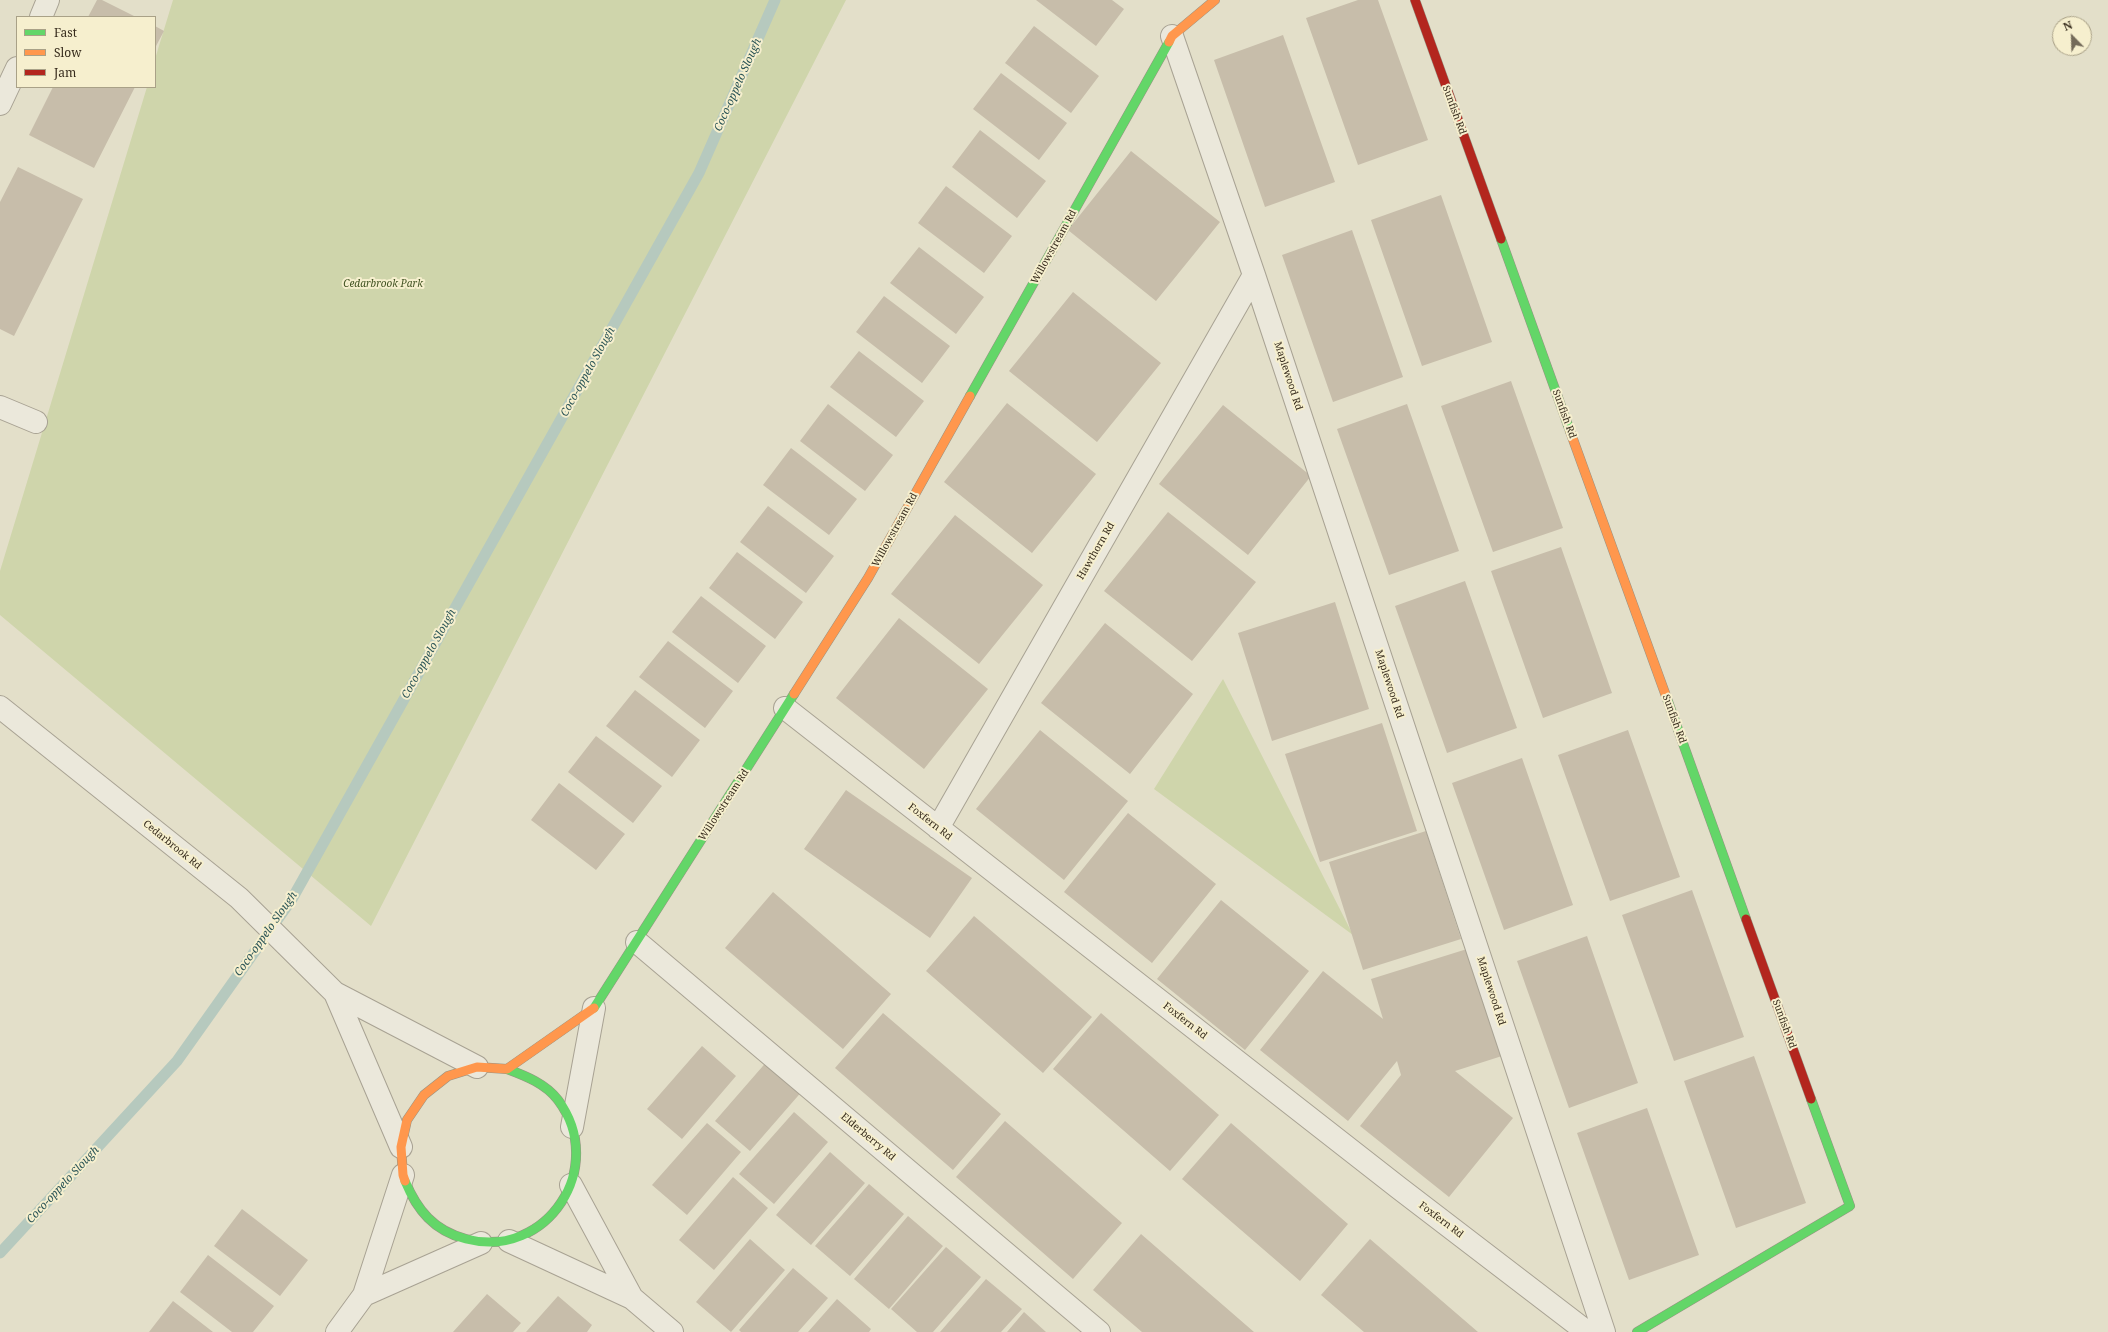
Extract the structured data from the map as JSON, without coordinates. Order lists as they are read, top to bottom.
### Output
{
  "streets": {
    "street": [
      "Sunfish Rd",
      "Willowstream Rd",
      "Maplewood Rd",
      "Hawthorn Rd",
      "Foxfern Rd",
      "Cedarbrook Rd",
      "Elderberry Rd"
    ]
  },
  "crossings": [
    ["Willowstream Rd", "Maplewood Rd"],
    ["Willowstream Rd", "Foxfern Rd"],
    ["Willowstream Rd", "Elderberry Rd"],
    ["Maplewood Rd", "Hawthorn Rd"],
    ["Hawthorn Rd", "Foxfern Rd"]
  ],
  "water": ["Coco-oppelo Slough"],
  "parks": ["Cedarbrook Park"],
  "legend": ["Fast", "Slow", "Jam"],
  "north": "top left"
}
